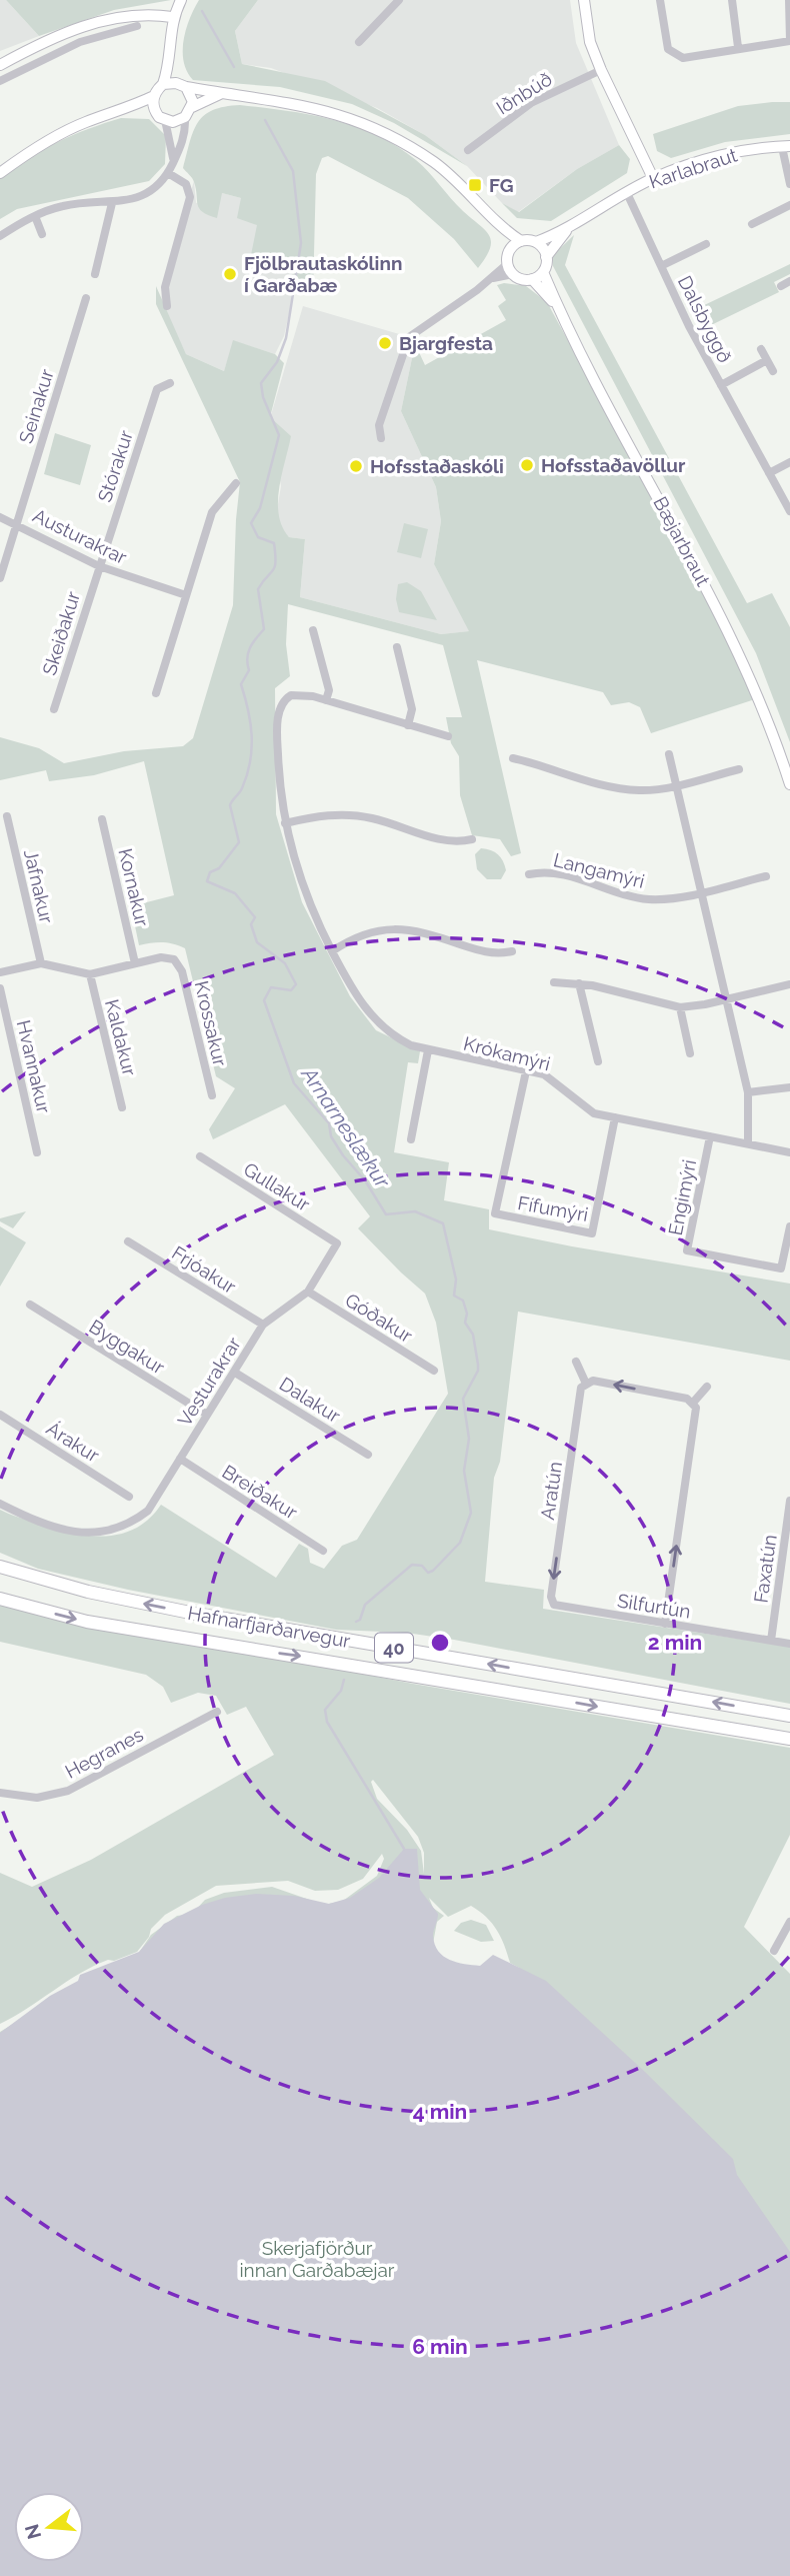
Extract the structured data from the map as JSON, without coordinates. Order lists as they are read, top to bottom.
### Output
{
  "streets": {
    "main road": ["Hafnarfjarðarvegur", "40"],
    "street": [
      "Iðnbúð",
      "Karlabraut",
      "Dalsbyggð",
      "Seinakur",
      "Stórakur",
      "Austurakrar",
      "Bæjarbraut",
      "Skeiðakur",
      "Langamýri",
      "Jafnakur",
      "Kornakur",
      "Krossakur",
      "Kaldakur",
      "Krókamýri",
      "Hvannakur",
      "Gullakur",
      "Engimýri",
      "Fífumýri",
      "Frjóakur",
      "Góðakur",
      "Byggakur",
      "Vesturakrar",
      "Dalakur",
      "Árakur",
      "Aratún",
      "Breiðakur",
      "Faxatún",
      "Silfurtún",
      "Hegranes"
    ]
  },
  "crossings": [
    ["Karlabraut", "Dalsbyggð"],
    ["Karlabraut", "Bæjarbraut"],
    ["Seinakur", "Austurakrar"],
    ["Stórakur", "Austurakrar"],
    ["Stórakur", "Skeiðakur"],
    ["Austurakrar", "Skeiðakur"],
    ["Kornakur", "Krossakur"],
    ["Krossakur", "Kaldakur"],
    ["Krókamýri", "Engimýri"],
    ["Krókamýri", "Fífumýri"],
    ["Gullakur", "Vesturakrar"],
    ["Frjóakur", "Vesturakrar"],
    ["Góðakur", "Vesturakrar"],
    ["Byggakur", "Vesturakrar"],
    ["Vesturakrar", "Dalakur"],
    ["Vesturakrar", "Breiðakur"],
    ["Aratún", "Silfurtún"],
    ["Faxatún", "Silfurtún"]
  ],
  "one_way": ["Aratún"],
  "water": ["Arnarneslækur"],
  "parks": ["Skerjafjörður innan Garðabæjar"],
  "places": {
    "transit": ["FG"],
    "other": [
      "Fjölbrautaskólinn í Garðabæ",
      "Bjargfesta",
      "Hofsstaðavöllur",
      "Hofsstaðaskóli"
    ]
  },
  "north": "left",
  "rings": ["2 min", "4 min", "6 min"]
}
